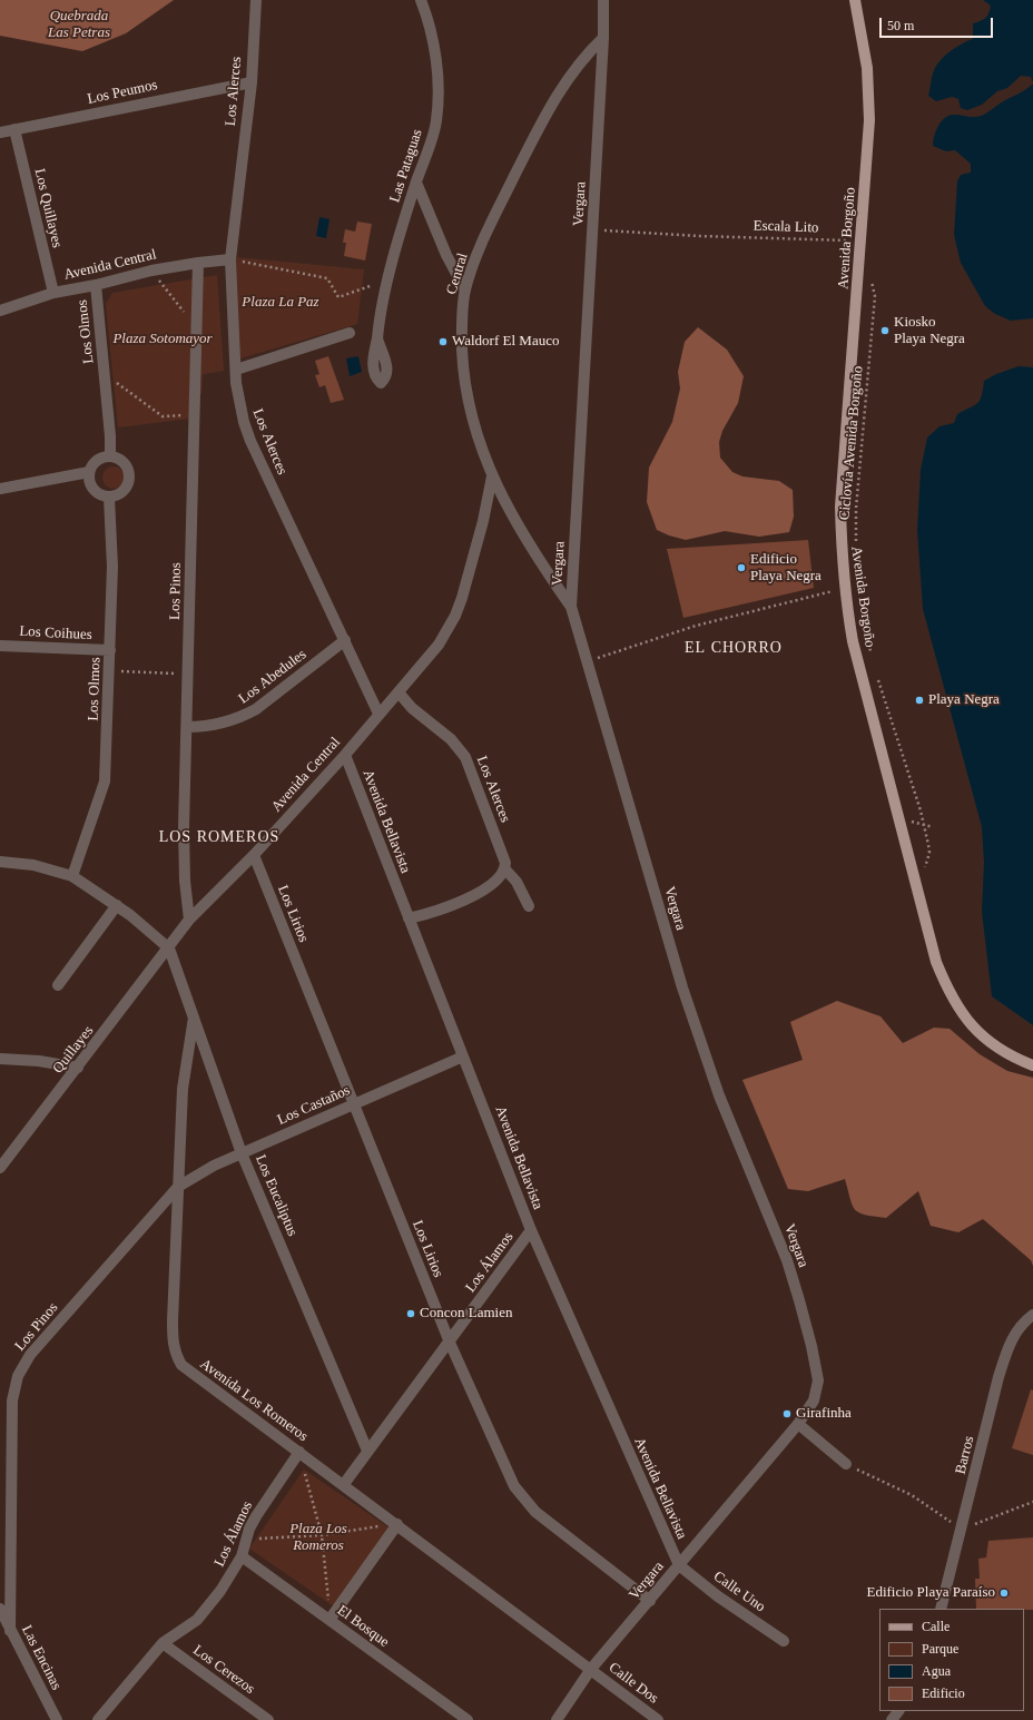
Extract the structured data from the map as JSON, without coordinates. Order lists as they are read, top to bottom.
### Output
{
  "streets": {
    "main road": ["Avenida Borgoño"],
    "street": [
      "Los Alerces",
      "Los Peumos",
      "Las Pataguas",
      "Vergara",
      "Los Quillayes",
      "Avenida Central",
      "Central",
      "Los Olmos",
      "Los Pinos",
      "Los Coihues",
      "Los Abedules",
      "Avenida Bellavista",
      "Los Lirios",
      "Quillayes",
      "Los Castaños",
      "Los Eucaliptus",
      "Los Álamos",
      "Avenida Los Romeros",
      "Barros",
      "Calle Uno",
      "El Bosque",
      "Las Encinas",
      "Los Cerezos",
      "Calle Dos"
    ],
    "path": ["Escala Lito", "Ciclovía Avenida Borgoño"]
  },
  "crossings": [
    ["Los Alerces", "Los Peumos"],
    ["Los Alerces", "Avenida Central"],
    ["Los Alerces", "Los Abedules"],
    ["Los Peumos", "Los Quillayes"],
    ["Vergara", "Escala Lito"],
    ["Vergara", "Central"],
    ["Vergara", "Avenida Bellavista"],
    ["Vergara", "Los Lirios"],
    ["Vergara", "Avenida Los Romeros"],
    ["Vergara", "Calle Uno"],
    ["Vergara", "Calle Dos"],
    ["Los Quillayes", "Avenida Central"],
    ["Escala Lito", "Avenida Borgoño"],
    ["Avenida Central", "Central"],
    ["Avenida Central", "Los Olmos"],
    ["Avenida Central", "Los Pinos"],
    ["Avenida Central", "Avenida Bellavista"],
    ["Avenida Central", "Los Lirios"],
    ["Avenida Central", "Quillayes"],
    ["Avenida Central", "Los Eucaliptus"],
    ["Los Olmos", "Los Coihues"],
    ["Los Pinos", "Los Abedules"],
    ["Los Pinos", "Los Castaños"],
    ["Los Pinos", "Avenida Los Romeros"],
    ["Los Pinos", "Las Encinas"],
    ["Avenida Bellavista", "Los Castaños"],
    ["Avenida Bellavista", "Los Álamos"],
    ["Avenida Bellavista", "Calle Uno"],
    ["Los Lirios", "Los Castaños"],
    ["Los Lirios", "Los Álamos"],
    ["Quillayes", "Los Eucaliptus"],
    ["Los Castaños", "Los Eucaliptus"],
    ["Los Castaños", "Avenida Los Romeros"],
    ["Los Eucaliptus", "Los Álamos"],
    ["Los Eucaliptus", "Avenida Los Romeros"],
    ["Los Álamos", "Avenida Los Romeros"],
    ["Los Álamos", "El Bosque"],
    ["Los Álamos", "Los Cerezos"],
    ["Avenida Los Romeros", "Calle Dos"]
  ],
  "districts": ["EL CHORRO", "LOS ROMEROS"],
  "parks": [
    "Quebrada Las Petras",
    "Plaza La Paz",
    "Plaza Sotomayor",
    "Plaza Los Romeros"
  ],
  "places": [
    "Kiosko Playa Negra",
    "Waldorf El Mauco",
    "Edificio Playa Negra",
    "Playa Negra",
    "Concon Lamien",
    "Girafinha",
    "Edificio Playa Paraíso"
  ],
  "legend": [
    "Calle",
    "Parque",
    "Agua",
    "Edificio"
  ],
  "scale_bar": "50 m"
}
